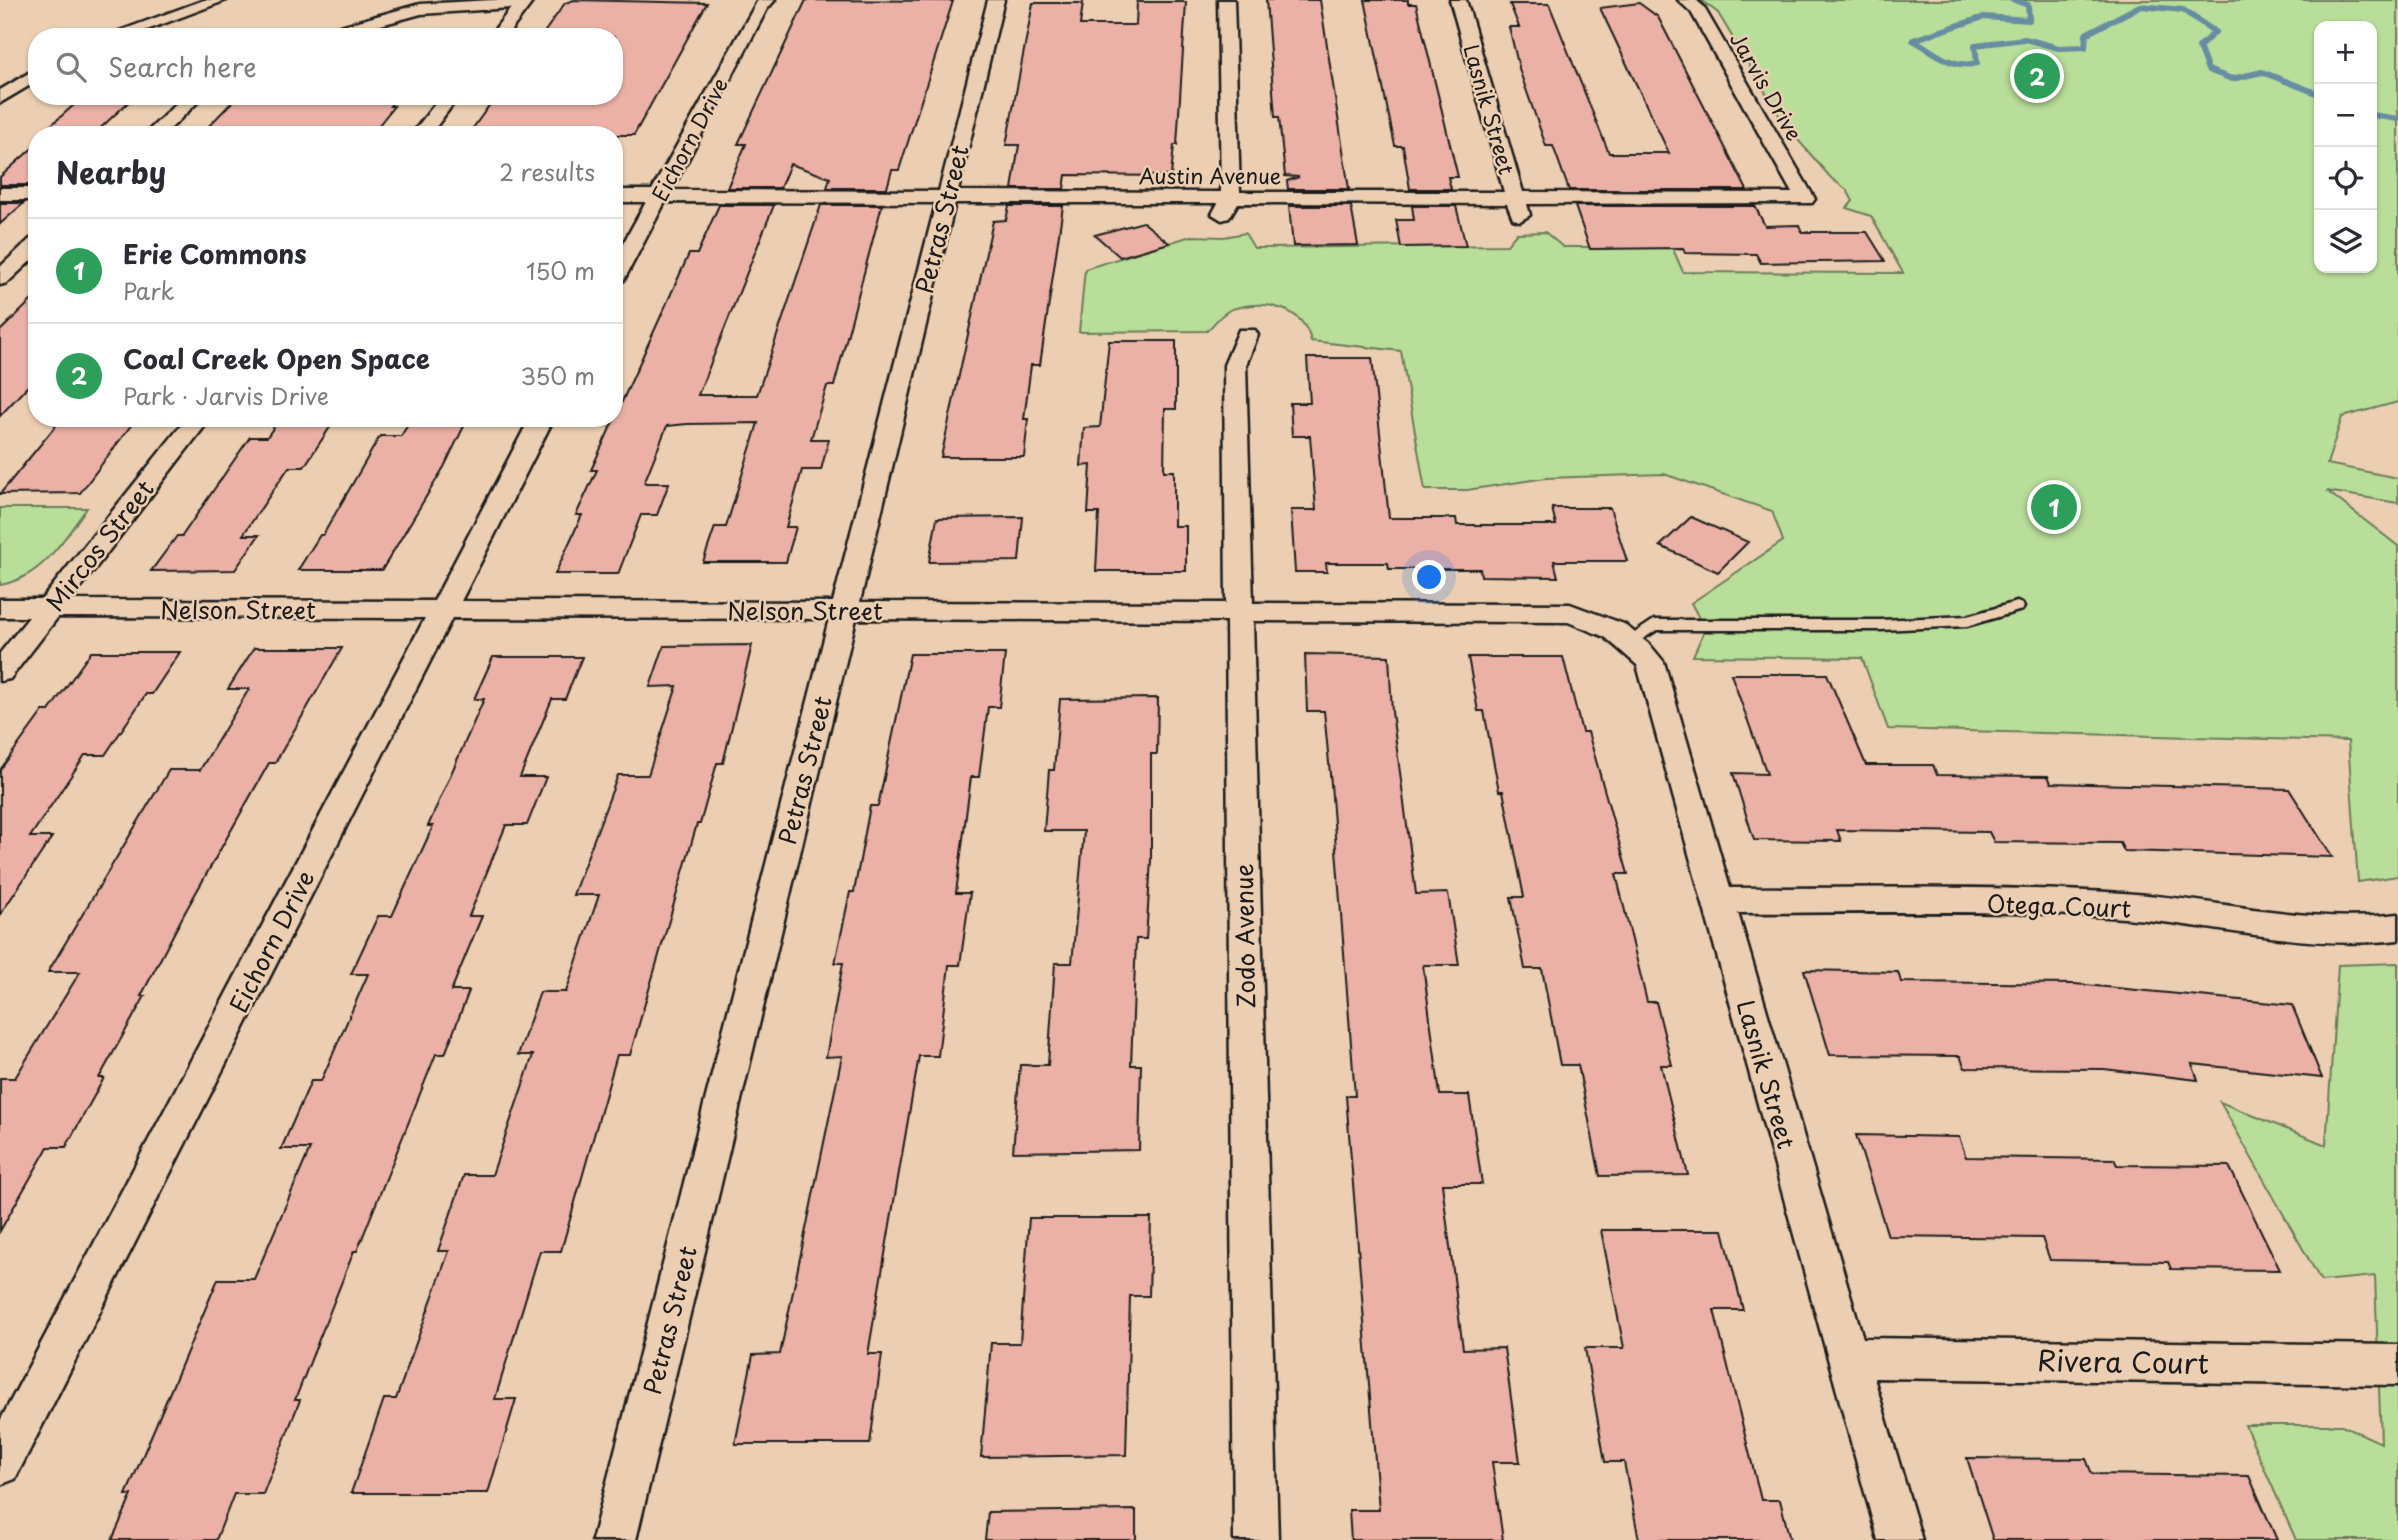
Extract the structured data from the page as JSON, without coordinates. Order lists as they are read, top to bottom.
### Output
{
  "streets": {
    "street": [
      "Jarvis Drive",
      "Lasnik Street",
      "Eichorn Drive",
      "Austin Avenue",
      "Petras Street",
      "Mircos Street",
      "Nelson Street",
      "Otega Court",
      "Zodo Avenue",
      "Rivera Court"
    ]
  },
  "crossings": [
    ["Jarvis Drive", "Austin Avenue"],
    ["Lasnik Street", "Austin Avenue"],
    ["Lasnik Street", "Nelson Street"],
    ["Lasnik Street", "Otega Court"],
    ["Lasnik Street", "Rivera Court"],
    ["Eichorn Drive", "Austin Avenue"],
    ["Eichorn Drive", "Nelson Street"],
    ["Austin Avenue", "Petras Street"],
    ["Petras Street", "Nelson Street"],
    ["Mircos Street", "Nelson Street"],
    ["Nelson Street", "Zodo Avenue"]
  ],
  "page": {
    "map_buttons": ["+", "−"],
    "search": "Search here",
    "pins": ["2", "1"],
    "heading": ["Nearby", "2 results"],
    "list": [
      {
        "mark": "1",
        "name": "Erie Commons",
        "note": "Park",
        "value": "150 m"
      },
      {
        "mark": "2",
        "name": "Coal Creek Open Space",
        "note": "Park · Jarvis Drive",
        "value": "350 m"
      }
    ]
  }
}
